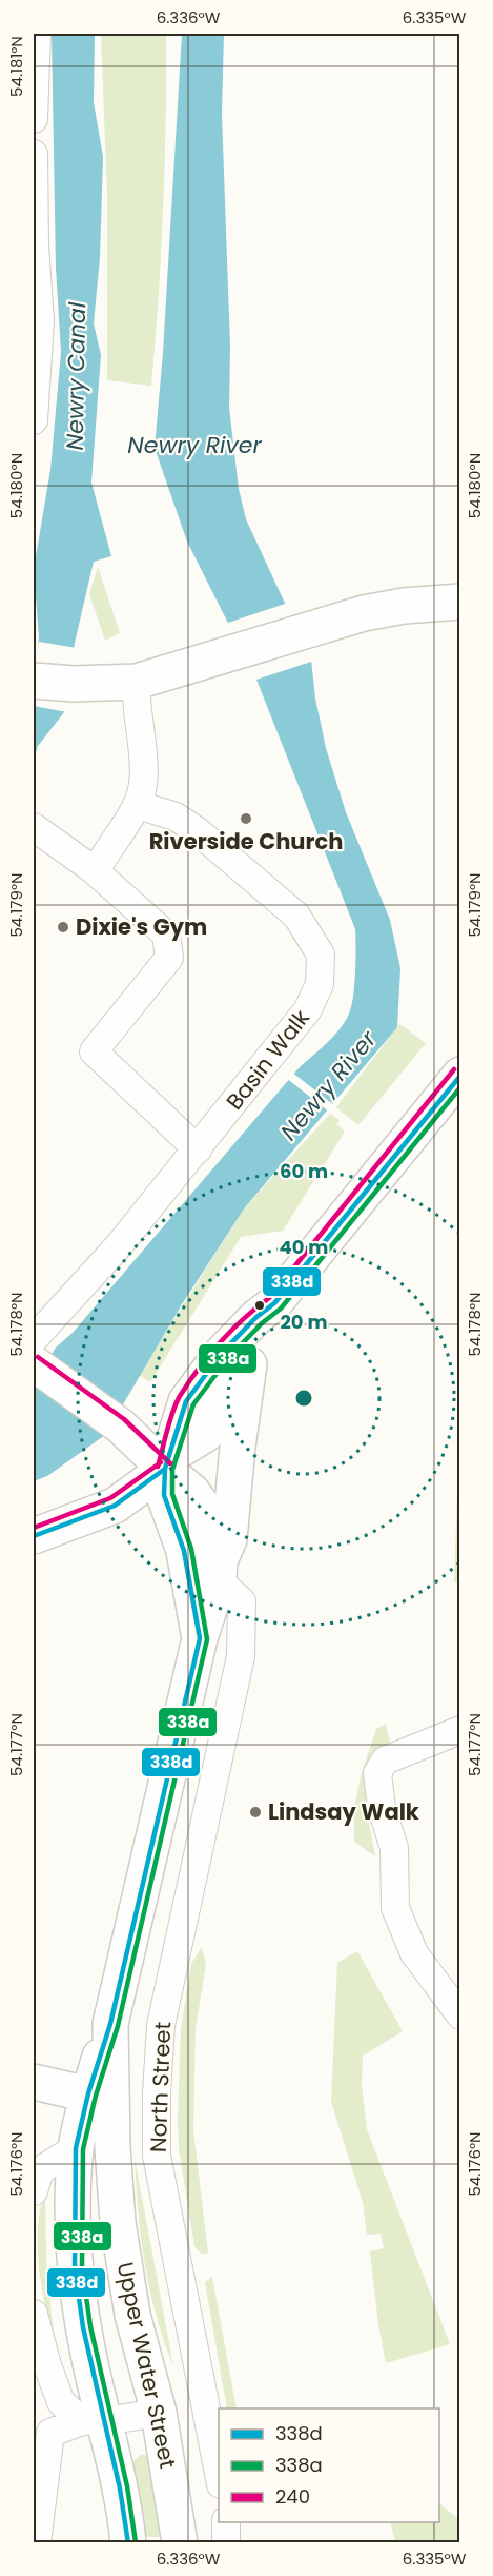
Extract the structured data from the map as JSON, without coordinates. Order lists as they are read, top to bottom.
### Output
{
  "streets": {
    "main road": ["Upper Water Street"],
    "street": ["Basin Walk", "North Street"]
  },
  "crossings": [
    ["North Street", "Upper Water Street"]
  ],
  "water": ["Newry Canal", "Newry River"],
  "places": ["Riverside Church", "Dixie's Gym", "Lindsay Walk"],
  "lines": ["transit line 240", "transit line 338d", "transit line 338a"],
  "legend": ["338d", "338a", "240"],
  "coordinates": [
    "6.336°W",
    "6.335°W",
    "54.181°N",
    "54.180°N",
    "54.179°N",
    "54.178°N",
    "54.177°N",
    "54.176°N"
  ],
  "rings": ["60 m", "40 m", "20 m"]
}
